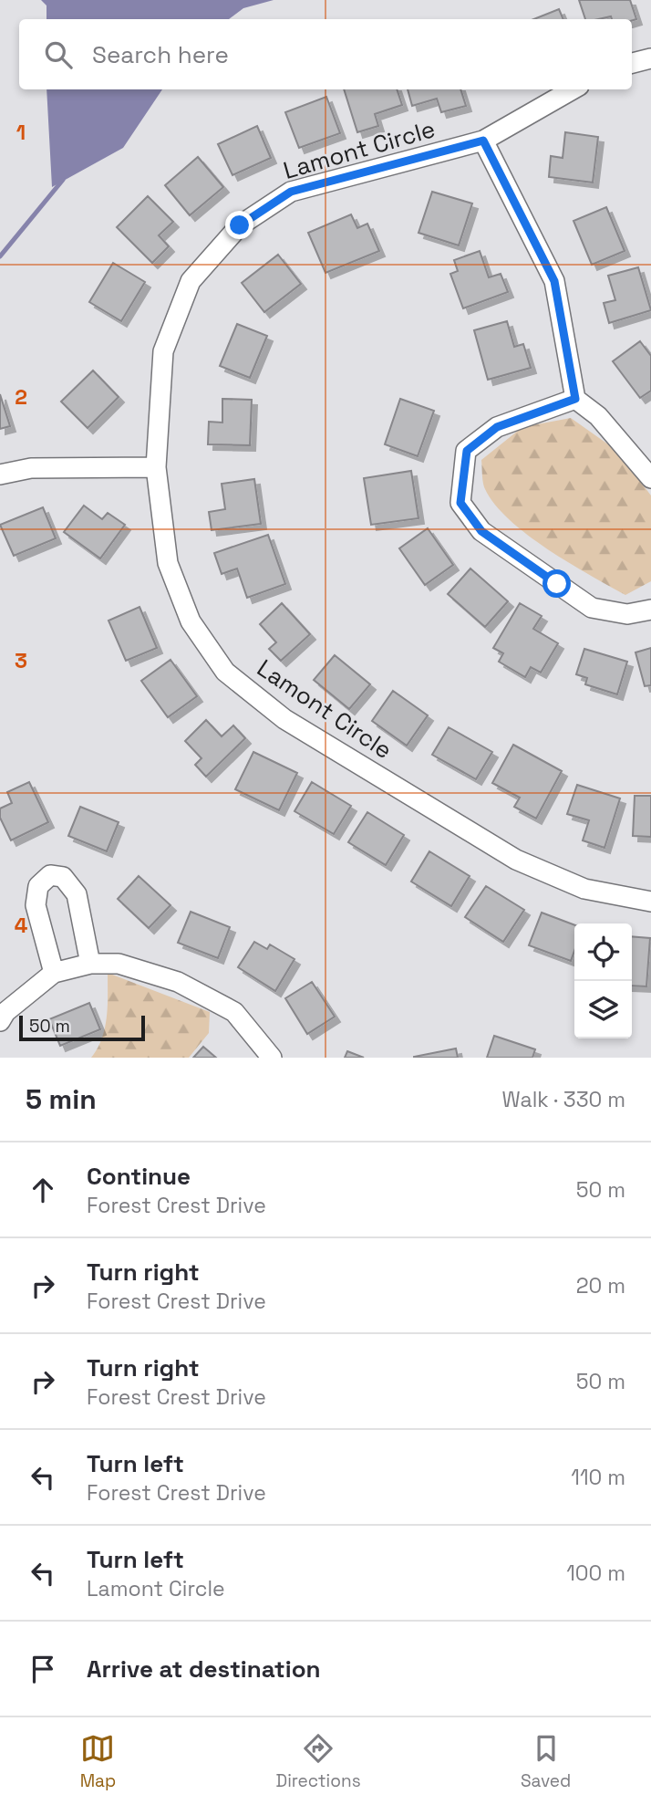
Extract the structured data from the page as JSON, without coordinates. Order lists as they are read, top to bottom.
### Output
{
  "streets": {
    "street": ["Lamont Circle"]
  },
  "scale_bar": "50 m",
  "page": {
    "search": "Search here",
    "scale": "50 m",
    "heading": ["5 min", "Walk · 330 m"],
    "list": [
      ["Continue", "Forest Crest Drive", "50 m"],
      ["Turn right", "Forest Crest Drive", "20 m"],
      ["Turn right", "Forest Crest Drive", "50 m"],
      ["Turn left", "Forest Crest Drive", "110 m"],
      ["Turn left", "Lamont Circle", "100 m"],
      "Arrive at destination"
    ],
    "nav": ["Map", "Directions", "Saved"]
  },
  "grid": {
    "rows": [
      "1",
      "2",
      "3",
      "4"
    ]
  }
}
